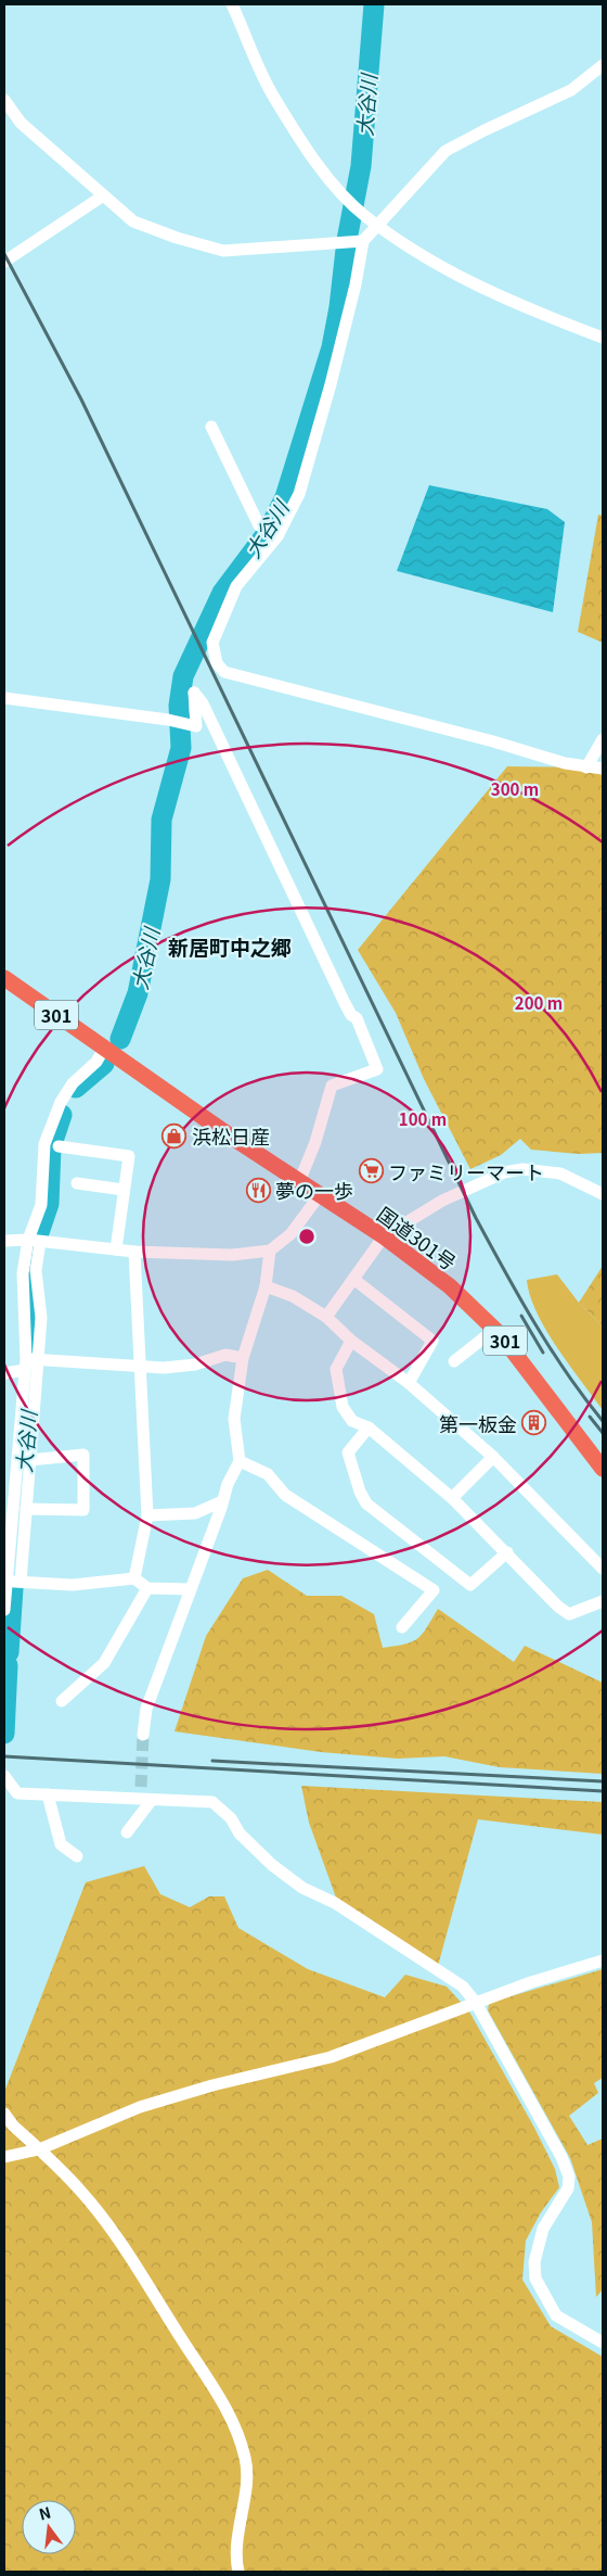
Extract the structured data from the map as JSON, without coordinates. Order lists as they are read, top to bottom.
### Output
{
  "streets": {
    "highway": ["301", "国道301号"]
  },
  "districts": ["新居町中之郷"],
  "water": ["大谷川"],
  "places": {
    "shop": ["浜松日産"],
    "supermarket": ["ファミリーマート"],
    "restaurant": ["夢の一歩"],
    "building": ["第一板金"]
  },
  "north": "top",
  "rings": ["300 m", "200 m", "100 m"]
}
